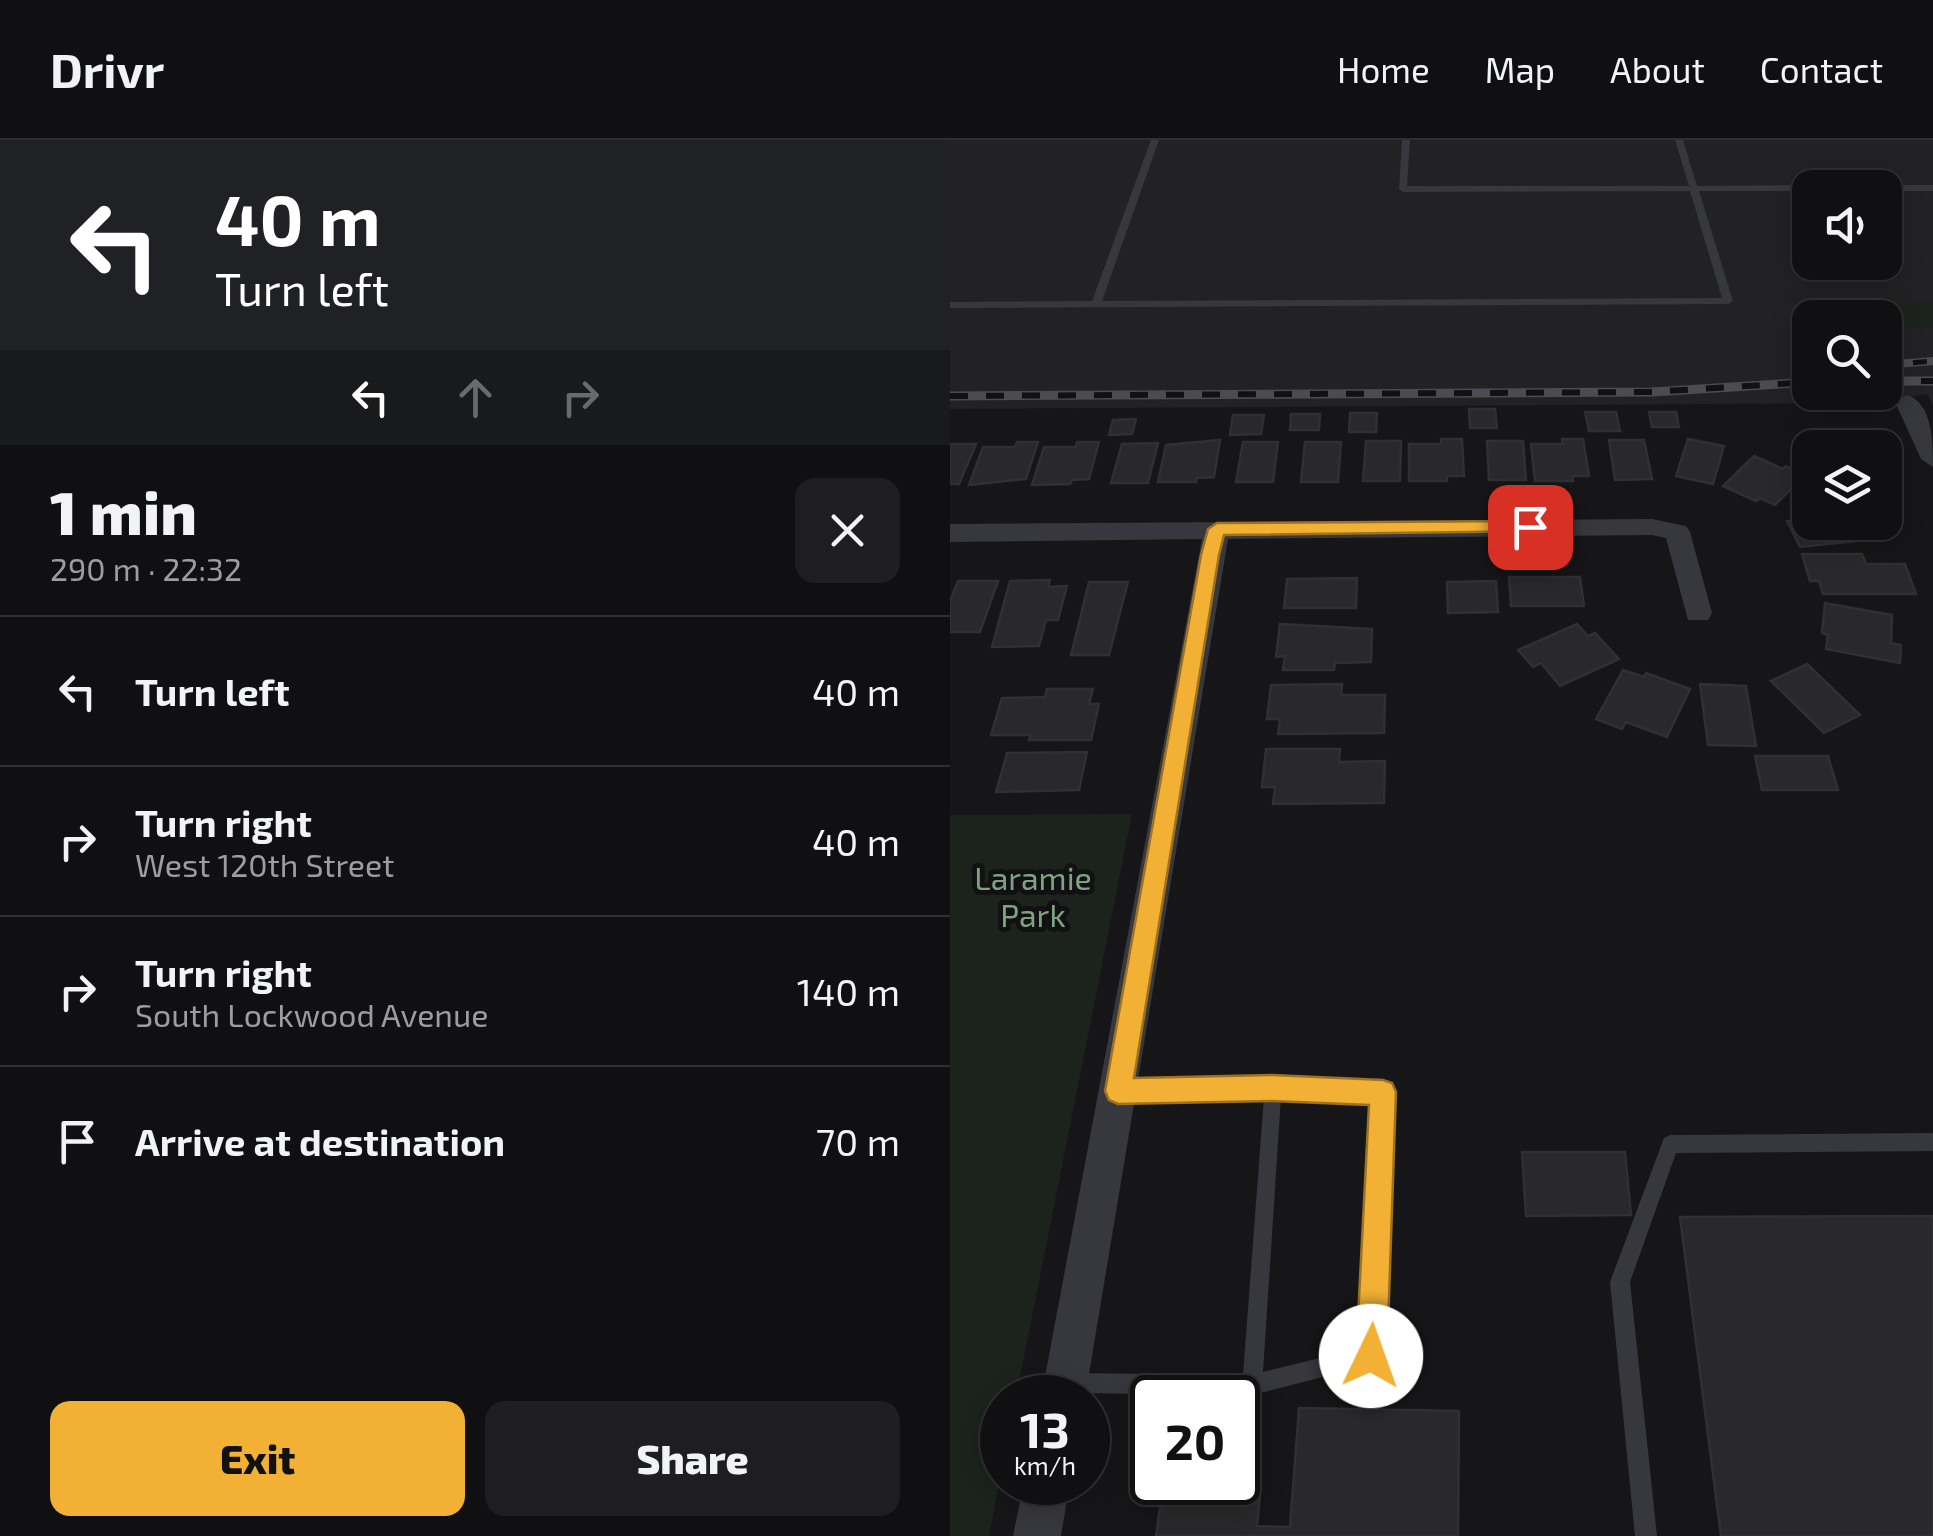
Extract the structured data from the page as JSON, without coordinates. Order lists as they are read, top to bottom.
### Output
{
  "parks": ["Laramie Park"],
  "page": {
    "header": "Drivr",
    "nav": [
      "Home",
      "Map",
      "About",
      "Contact"
    ],
    "turn": ["40 m", "Turn left"],
    "heading": ["1 min", "290 m · 22:32"],
    "list": [
      {
        "name": "Turn left",
        "value": "40 m"
      },
      {
        "name": "Turn right",
        "note": "West 120th Street",
        "value": "40 m"
      },
      {
        "name": "Turn right",
        "note": "South Lockwood Avenue",
        "value": "140 m"
      },
      {
        "name": "Arrive at destination",
        "value": "70 m"
      }
    ],
    "speed": "13 km/h",
    "limit": "20",
    "buttons": ["Exit", "Share"]
  }
}
